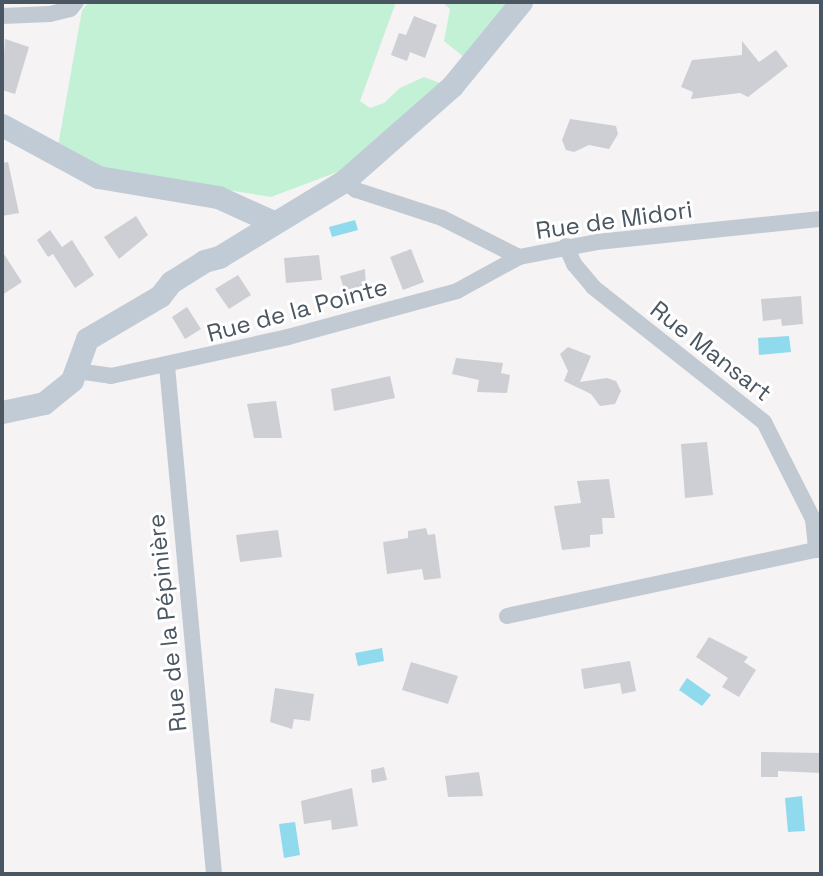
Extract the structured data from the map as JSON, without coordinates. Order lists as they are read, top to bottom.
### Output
{
  "streets": {
    "street": [
      "Rue de Midori",
      "Rue de la Pointe",
      "Rue Mansart",
      "Rue de la Pépinière"
    ]
  },
  "crossings": [
    ["Rue de Midori", "Rue de la Pointe"],
    ["Rue de Midori", "Rue Mansart"],
    ["Rue de la Pointe", "Rue de la Pépinière"]
  ]
}
